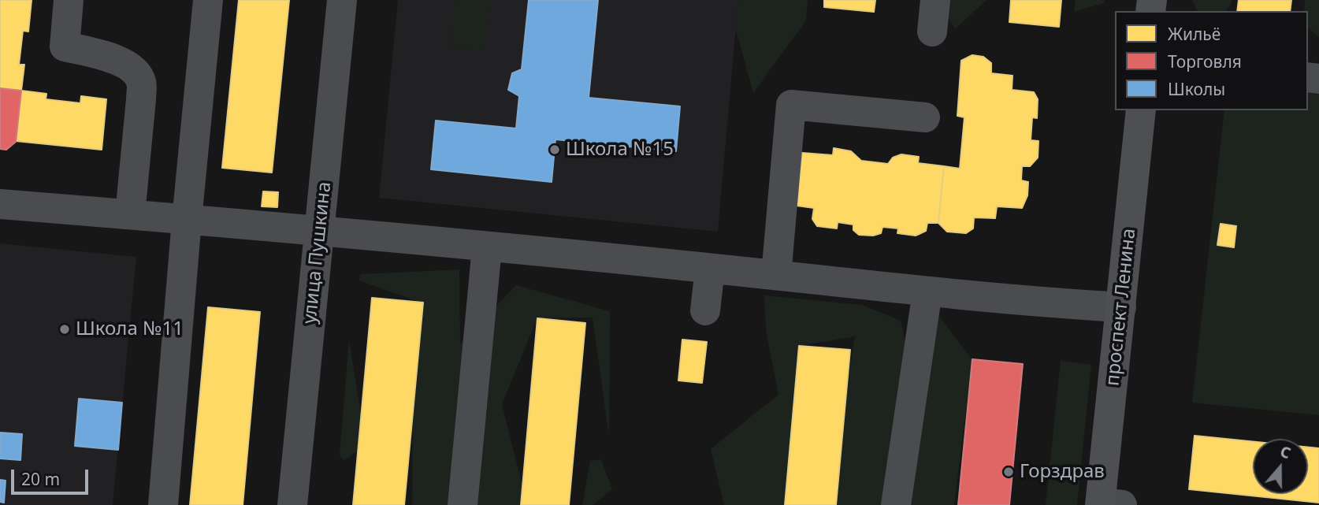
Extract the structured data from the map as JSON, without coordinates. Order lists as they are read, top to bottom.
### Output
{
  "streets": {
    "main road": ["проспект Ленина"],
    "street": ["улица Пушкина"]
  },
  "places": ["Школа №15", "Школа №11", "Горздрав"],
  "legend": ["Жильё", "Торговля", "Школы"],
  "scale_bar": "20 m",
  "north": "top"
}
